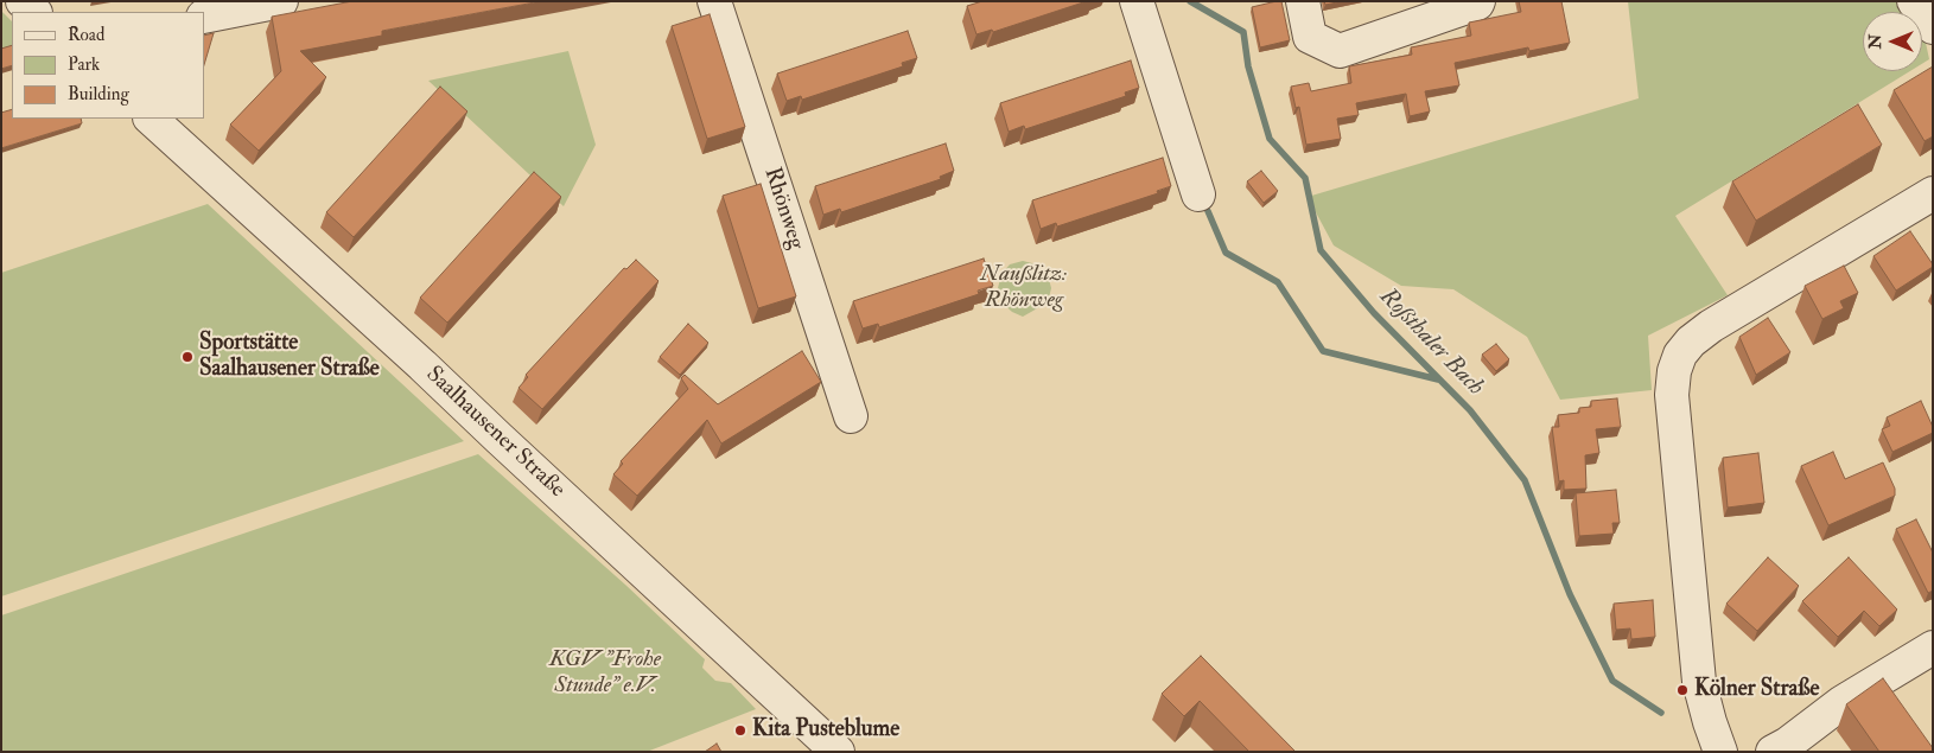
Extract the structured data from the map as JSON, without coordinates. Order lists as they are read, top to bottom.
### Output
{
  "streets": {
    "street": ["Rhönweg", "Saalhausener Straße"]
  },
  "water": ["Roßthaler Bach"],
  "parks": ["Naußlitz: Rhönweg", "KGV \"Frohe Stunde\" e.V."],
  "places": ["Sportstätte Saalhausener Straße", "Kölner Straße", "Kita Pusteblume"],
  "legend": ["Road", "Park", "Building"],
  "north": "left"
}
